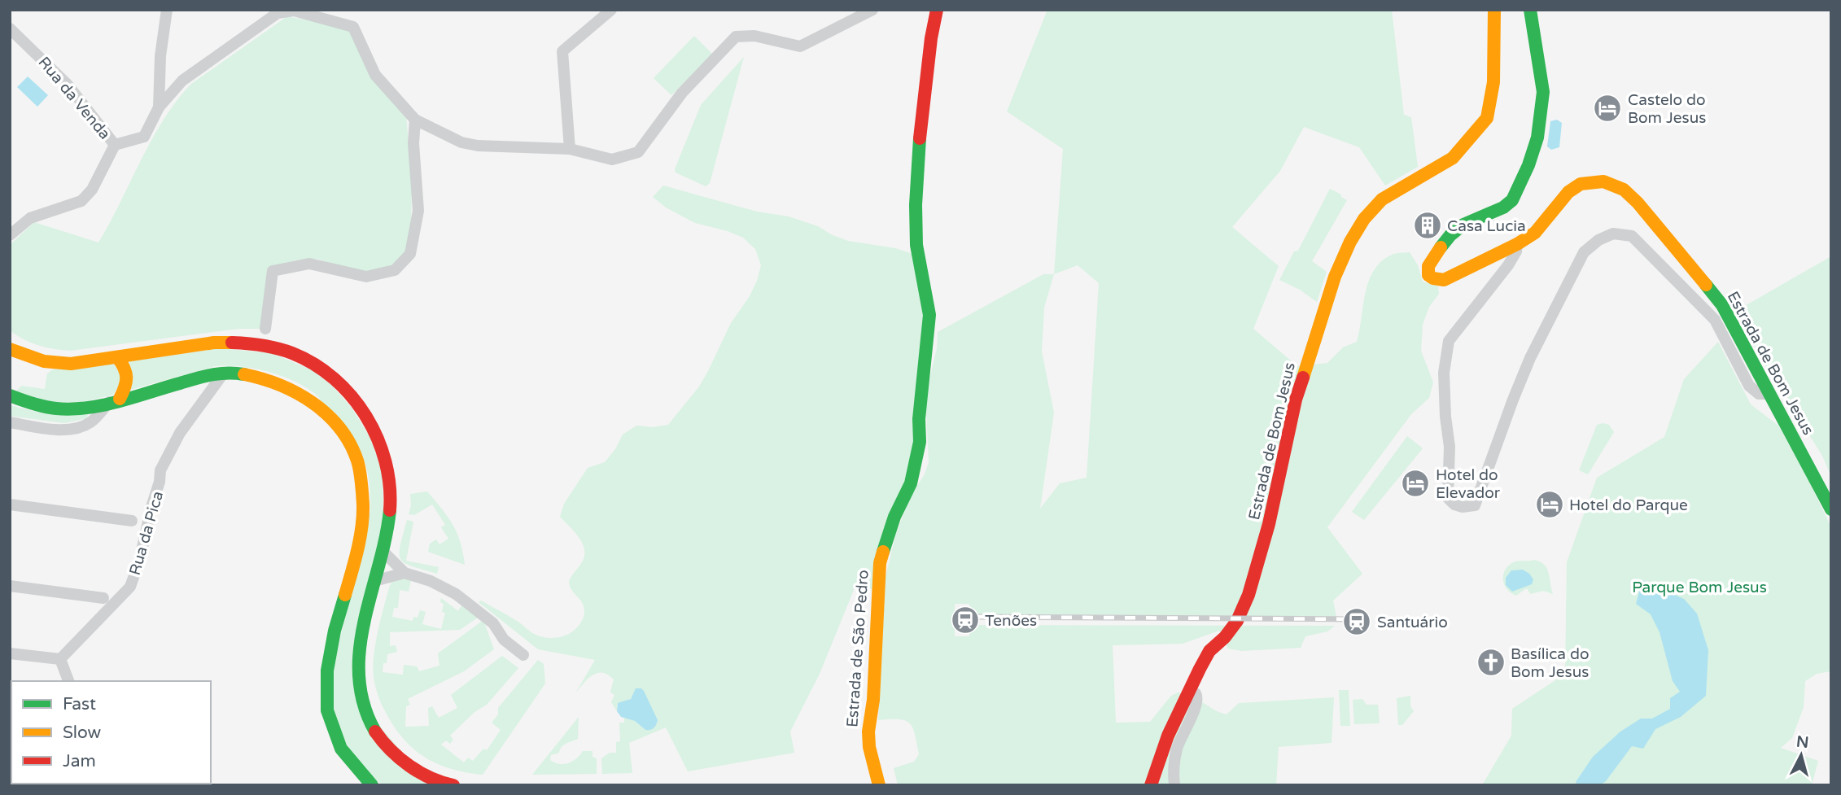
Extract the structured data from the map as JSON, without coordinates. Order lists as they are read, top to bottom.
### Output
{
  "streets": {
    "main road": ["Estrada de Bom Jesus", "Estrada de São Pedro"],
    "street": ["Rua da Venda", "Rua da Pica"]
  },
  "parks": ["Parque Bom Jesus"],
  "places": {
    "hotel": ["Castelo do Bom Jesus", "Hotel do Elevador", "Hotel do Parque"],
    "building": ["Casa Lucia"],
    "station": ["Tenões", "Santuário"],
    "church": ["Basílica do Bom Jesus"]
  },
  "legend": ["Fast", "Slow", "Jam"],
  "north": "top"
}
